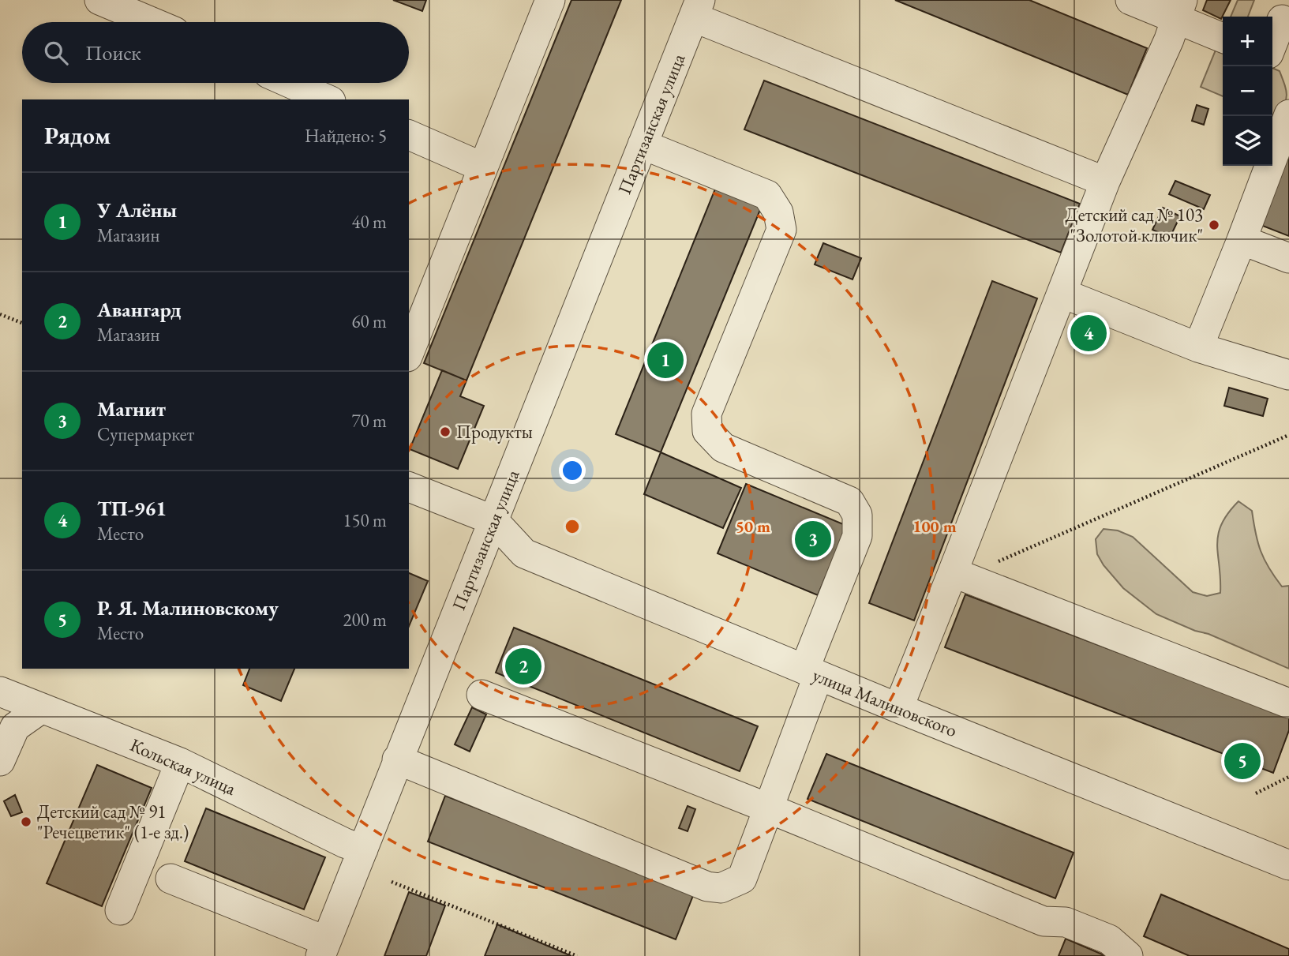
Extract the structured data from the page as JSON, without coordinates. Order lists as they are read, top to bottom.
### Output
{
  "streets": {
    "street": ["Партизанская улица", "улица Малиновского", "Кольская улица"]
  },
  "crossings": [
    ["Партизанская улица", "улица Малиновского"],
    ["Партизанская улица", "Кольская улица"]
  ],
  "places": ["Детский сад № 103 \"Золотой ключик\"", "Продукты", "Детский сад № 91 \"Речецветик\" (1-е зд.)"],
  "page": {
    "map_buttons": ["+", "−"],
    "search": "Поиск",
    "heading": ["Рядом", "Найдено: 5"],
    "list": [
      {
        "mark": "1",
        "name": "У Алёны",
        "note": "Магазин",
        "value": "40 m"
      },
      {
        "mark": "2",
        "name": "Авангард",
        "note": "Магазин",
        "value": "60 m"
      },
      {
        "mark": "3",
        "name": "Магнит",
        "note": "Супермаркет",
        "value": "70 m"
      },
      {
        "mark": "4",
        "name": "ТП-961",
        "note": "Место",
        "value": "150 m"
      },
      {
        "mark": "5",
        "name": "Р. Я. Малиновскому",
        "note": "Место",
        "value": "200 m"
      }
    ],
    "pins": [
      "4",
      "1",
      "3",
      "2",
      "5"
    ]
  },
  "rings": ["50 m", "100 m"]
}
